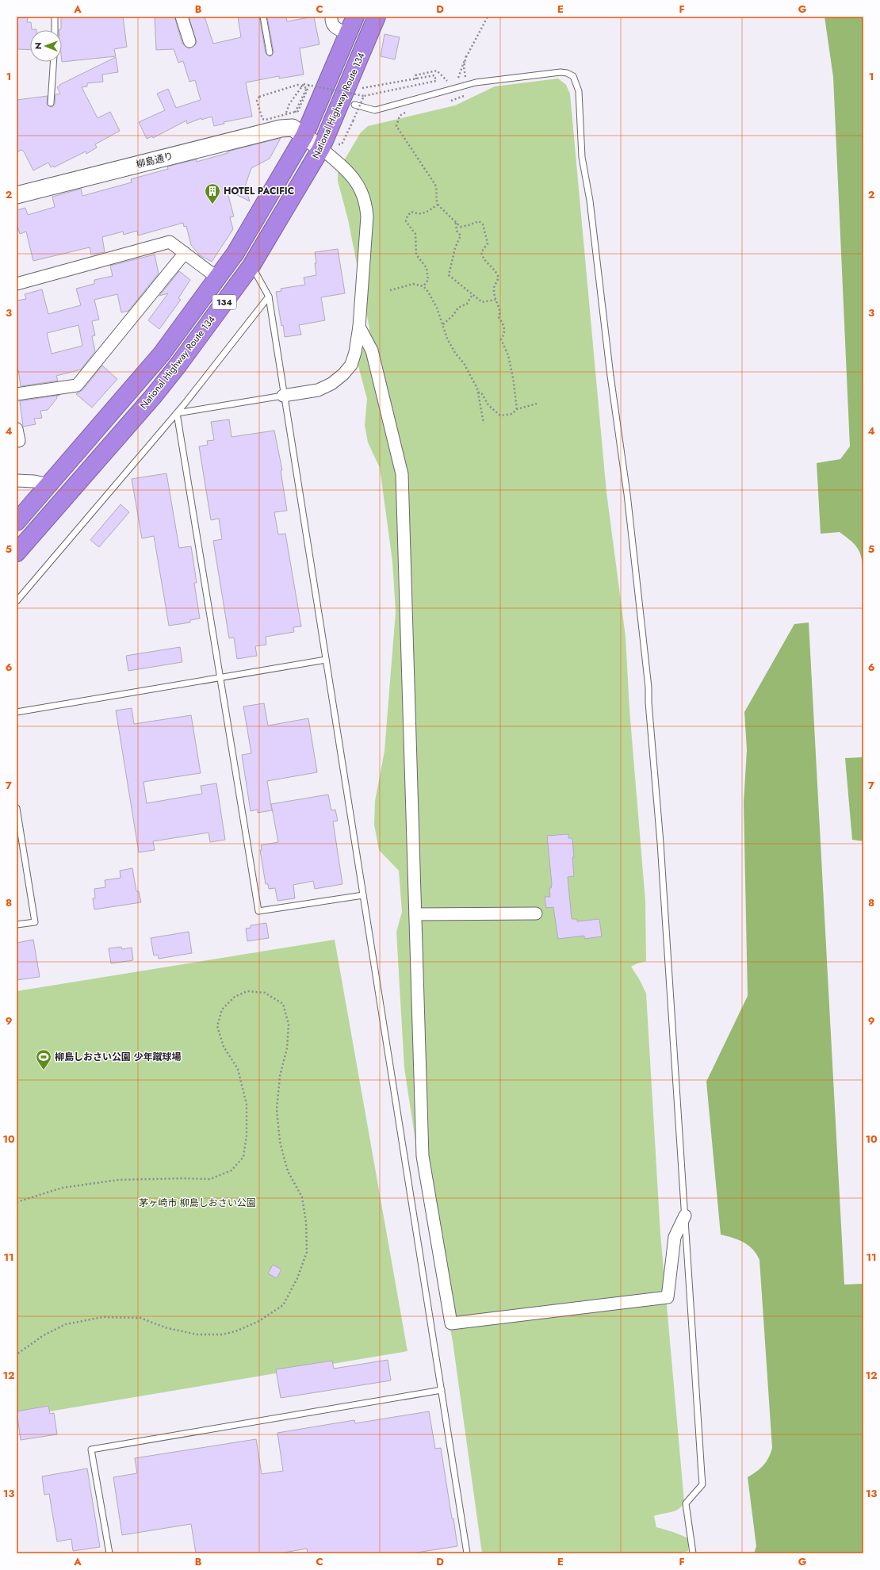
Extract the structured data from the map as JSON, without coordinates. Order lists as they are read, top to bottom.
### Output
{
  "streets": {
    "highway": ["National Highway Route 134", "134"],
    "street": ["柳島通り"]
  },
  "crossings": [
    ["National Highway Route 134", "柳島通り"]
  ],
  "parks": ["茅ヶ崎市 柳島しおさい公園"],
  "places": {
    "building": ["HOTEL PACIFIC"],
    "sports": ["柳島しおさい公園 少年蹴球場"]
  },
  "north": "left",
  "grid": {
    "columns": [
      "A",
      "B",
      "C",
      "D",
      "E",
      "F",
      "G"
    ],
    "rows": [
      "1",
      "2",
      "3",
      "4",
      "5",
      "6",
      "7",
      "8",
      "9",
      "10",
      "11",
      "12",
      "13"
    ]
  }
}
